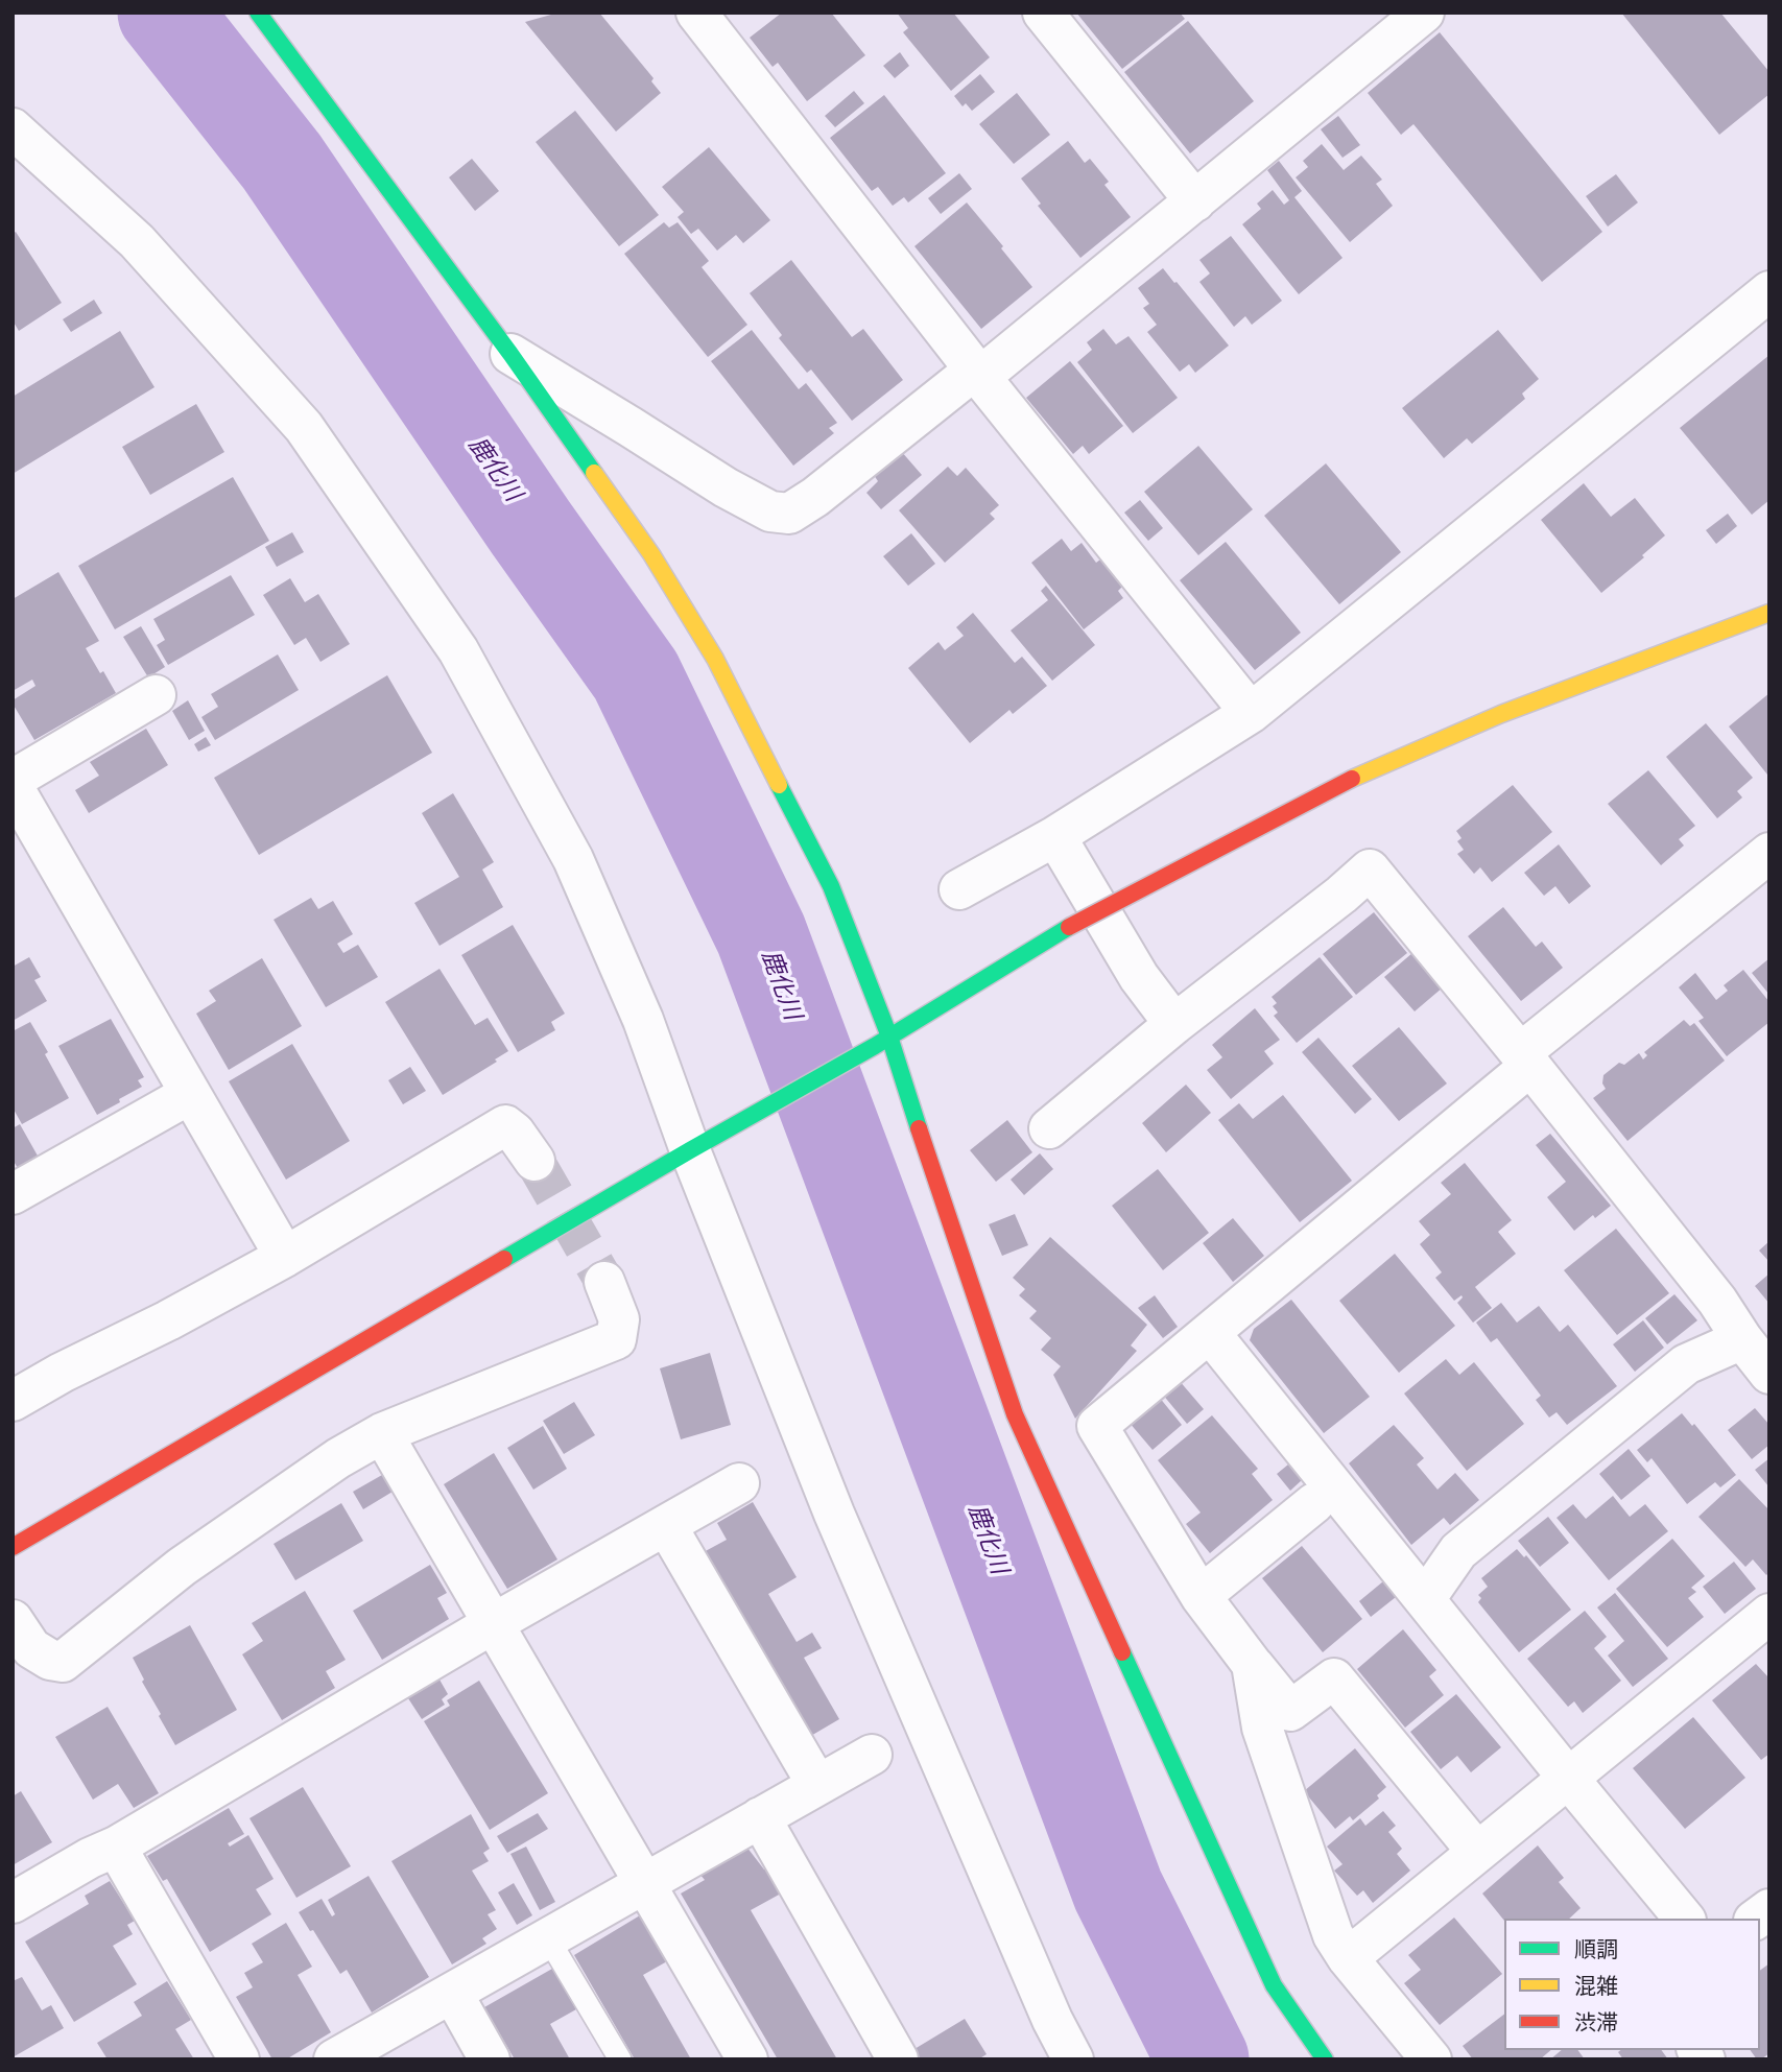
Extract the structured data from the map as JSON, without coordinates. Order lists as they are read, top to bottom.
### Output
{
  "water": ["鹿化川"],
  "legend": ["順調", "混雑", "渋滞"]
}
